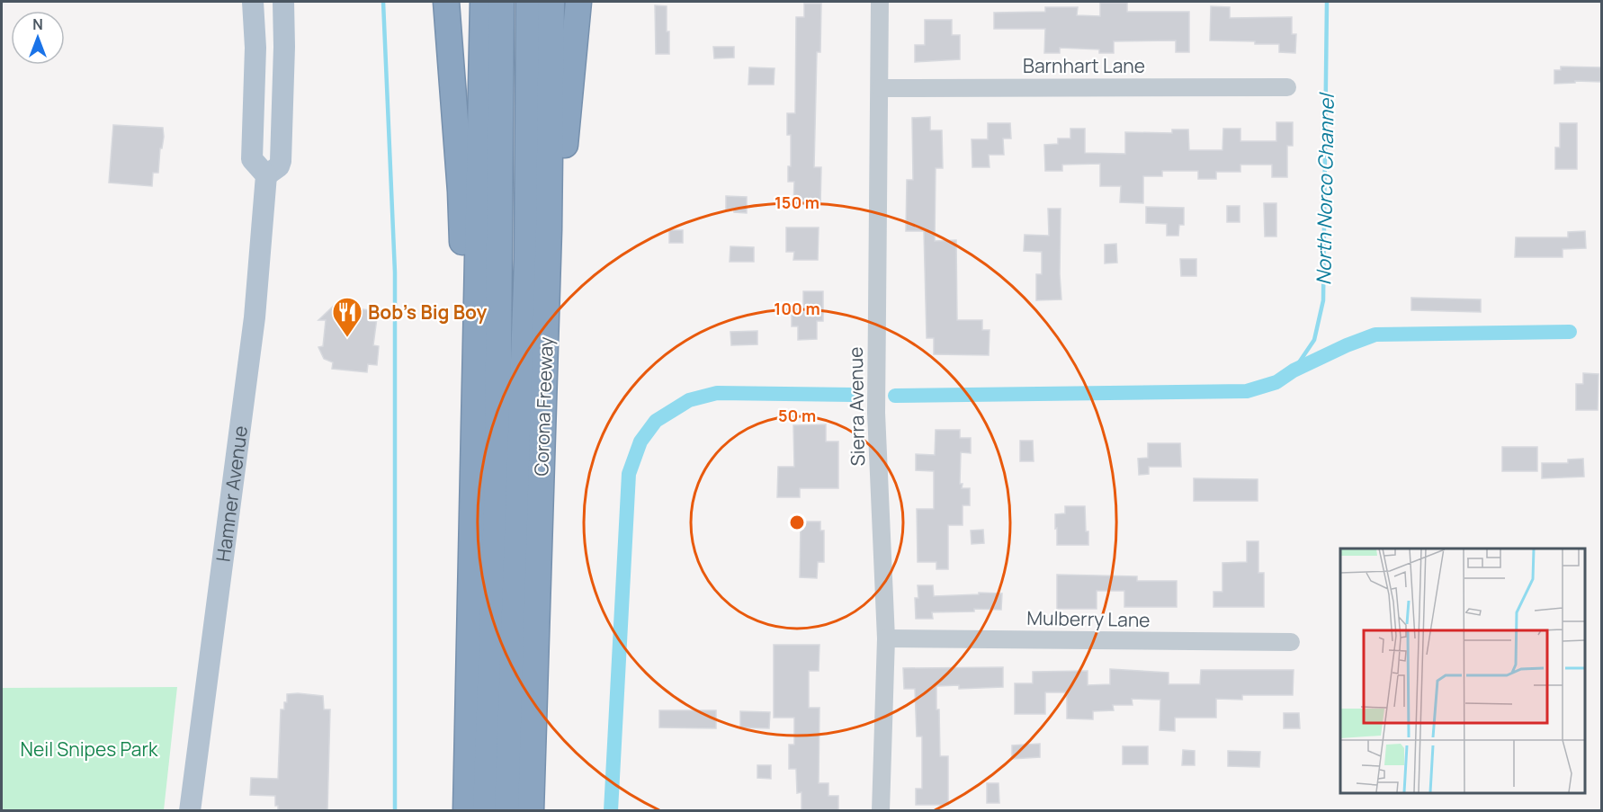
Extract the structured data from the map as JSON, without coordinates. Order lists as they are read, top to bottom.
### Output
{
  "streets": {
    "highway": ["Corona Freeway"],
    "main road": ["Hamner Avenue"],
    "street": ["Barnhart Lane", "Sierra Avenue", "Mulberry Lane"]
  },
  "crossings": [
    ["Barnhart Lane", "Sierra Avenue"],
    ["Sierra Avenue", "Mulberry Lane"]
  ],
  "water": ["North Norco Channel"],
  "parks": ["Neil Snipes Park"],
  "places": {
    "restaurant": ["Bob's Big Boy"]
  },
  "north": "top",
  "rings": ["150 m", "100 m", "50 m"]
}
